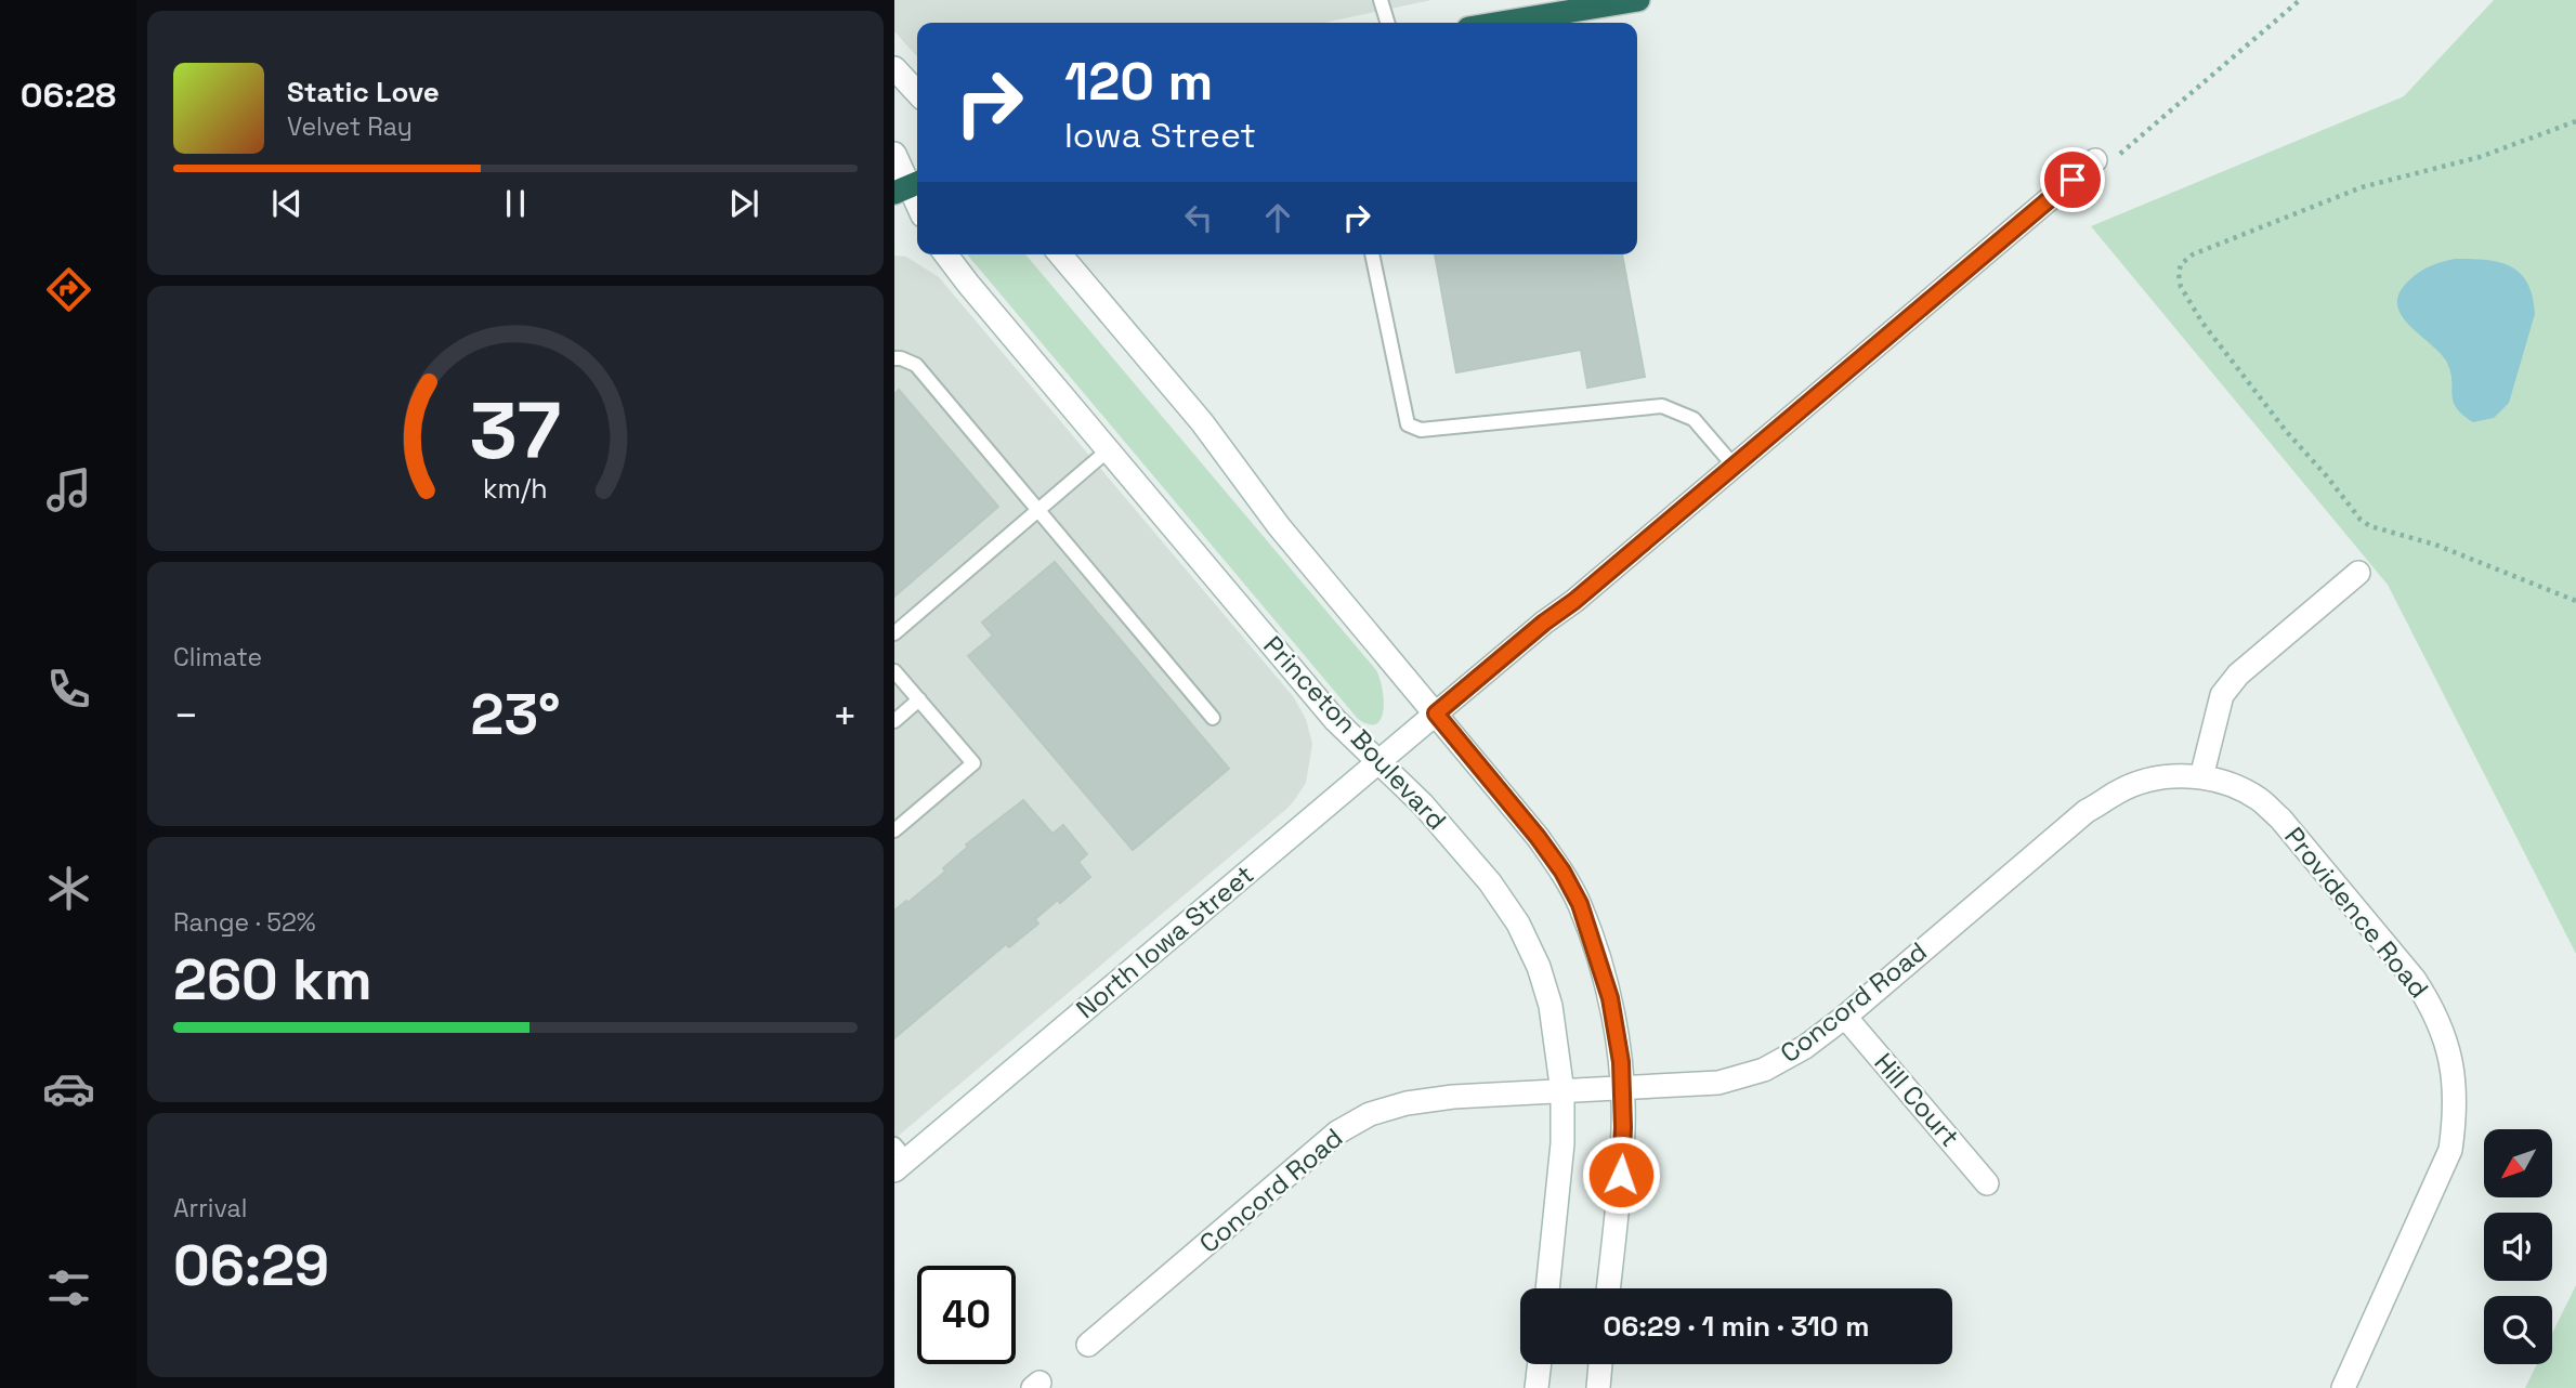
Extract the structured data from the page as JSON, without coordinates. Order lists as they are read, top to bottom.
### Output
{
  "streets": {
    "street": [
      "Princeton Boulevard",
      "Providence Road",
      "North Iowa Street",
      "Concord Road",
      "Hill Court"
    ]
  },
  "crossings": [
    ["Princeton Boulevard", "North Iowa Street"],
    ["Princeton Boulevard", "Concord Road"],
    ["Providence Road", "Concord Road"],
    ["Concord Road", "Hill Court"]
  ],
  "north": "bottom left",
  "page": {
    "tabs": "06:28",
    "turn": ["120 m", "Iowa Street"],
    "song": ["Static Love", "Velvet Ray"],
    "tile": [
      "Climate",
      ["Range · 52%", "260 km"],
      ["Arrival", "06:29"]
    ],
    "heat": ["−", "23°", "+"],
    "limit": "40",
    "trip": "06:29 · 1 min · 310 m",
    "gauge": ["37", "km/h"]
  }
}
